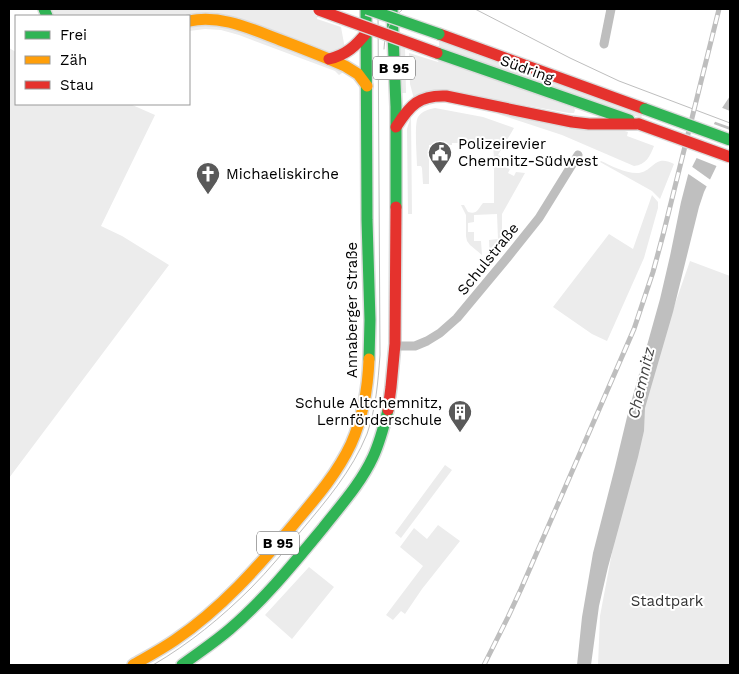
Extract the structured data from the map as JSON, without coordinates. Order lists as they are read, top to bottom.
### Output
{
  "streets": {
    "main road": ["B 95", "Südring", "Annaberger Straße"],
    "street": ["Schulstraße"]
  },
  "crossings": [
    ["B 95", "Schulstraße"],
    ["Südring", "Annaberger Straße"]
  ],
  "water": ["Chemnitz"],
  "parks": ["Stadtpark"],
  "places": {
    "public building": ["Polizeirevier Chemnitz-Südwest"],
    "church": ["Michaeliskirche"],
    "building": ["Schule Altchemnitz, Lernförderschule"]
  },
  "legend": ["Frei", "Zäh", "Stau"]
}
